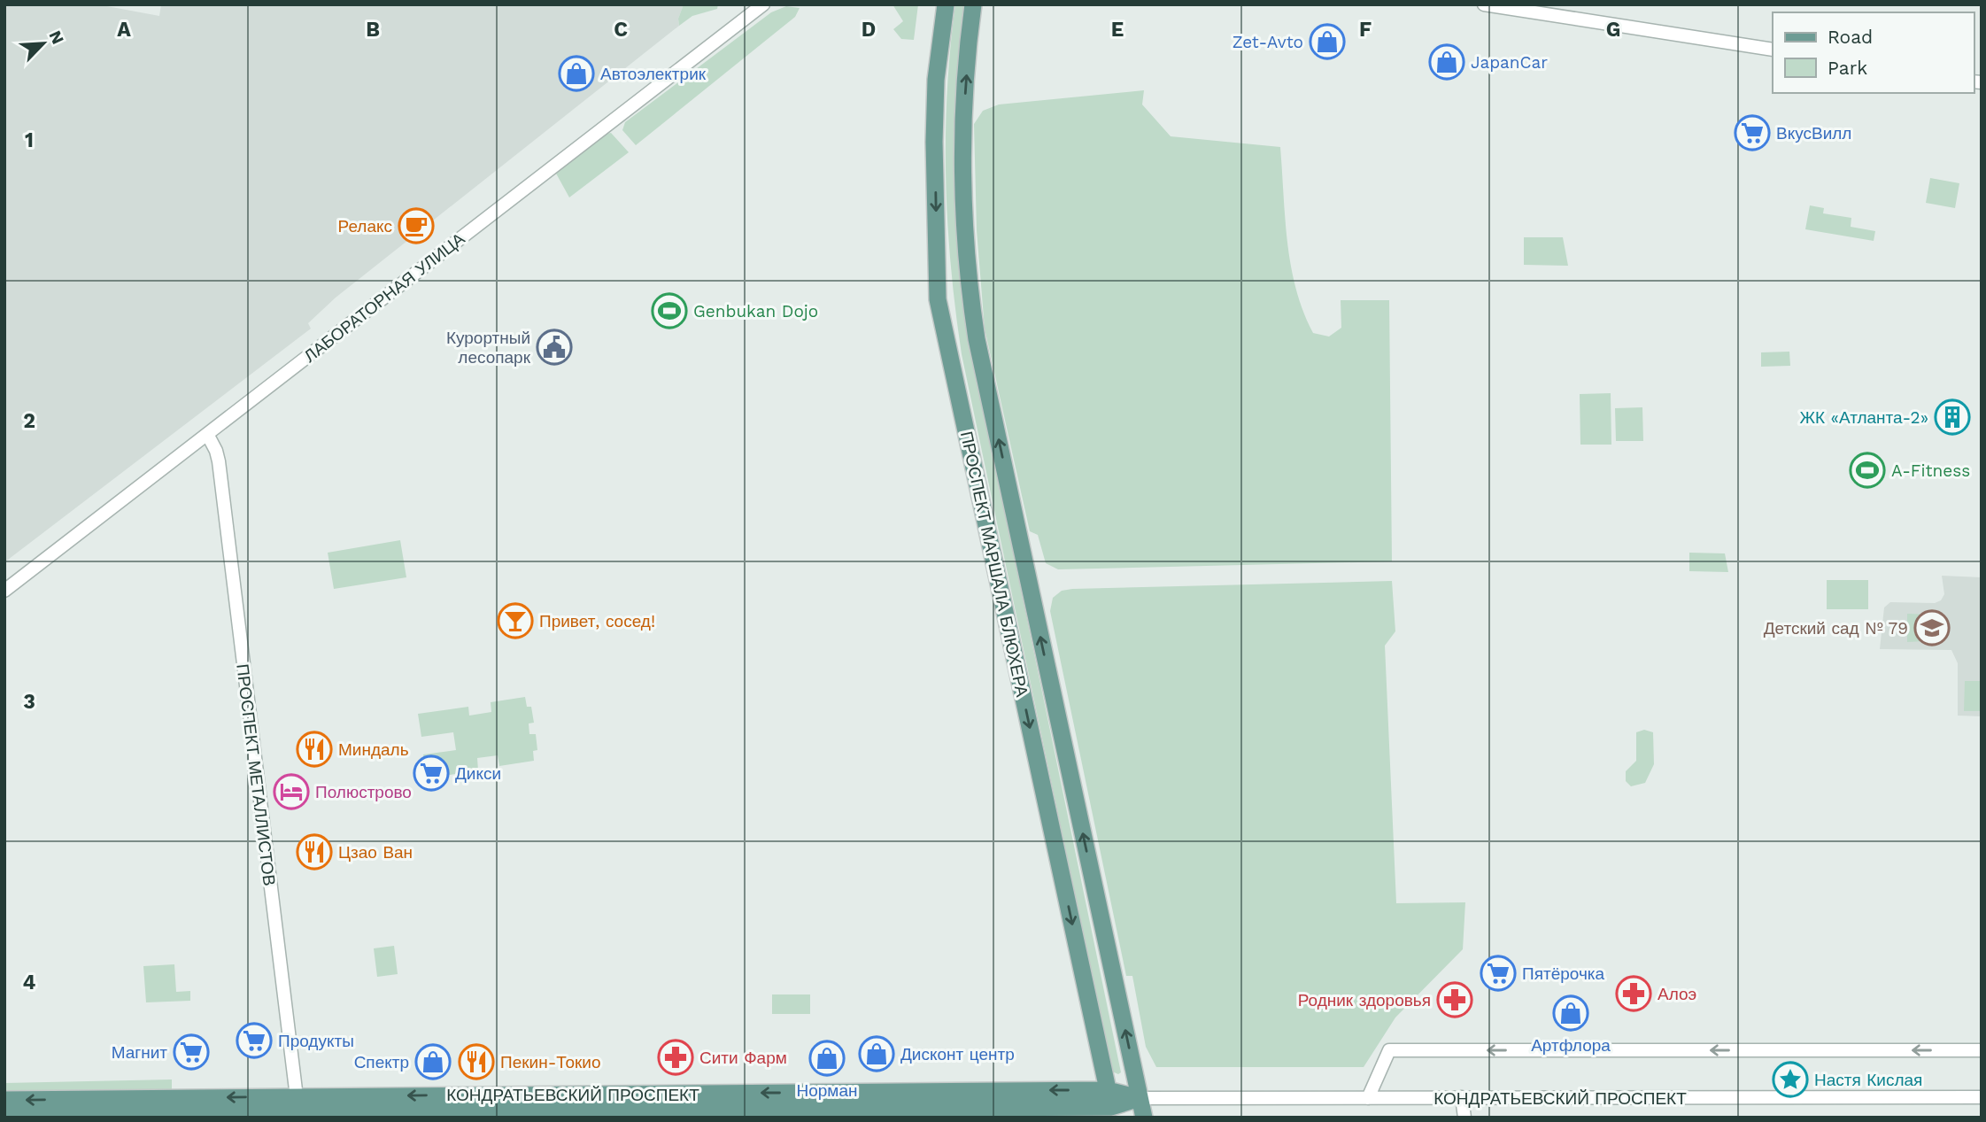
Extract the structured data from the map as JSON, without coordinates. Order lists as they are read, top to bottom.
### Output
{
  "streets": {
    "main road": ["ПРОСПЕКТ МАРШАЛА БЛЮХЕРА", "КОНДРАТЬЕВСКИЙ ПРОСПЕКТ"],
    "street": ["ЛАБОРАТОРНАЯ УЛИЦА", "ПРОСПЕКТ МЕТАЛЛИСТОВ"]
  },
  "crossings": [
    ["ЛАБОРАТОРНАЯ УЛИЦА", "ПРОСПЕКТ МЕТАЛЛИСТОВ"],
    ["ПРОСПЕКТ МАРШАЛА БЛЮХЕРА", "КОНДРАТЬЕВСКИЙ ПРОСПЕКТ"],
    ["ПРОСПЕКТ МЕТАЛЛИСТОВ", "КОНДРАТЬЕВСКИЙ ПРОСПЕКТ"]
  ],
  "places": {
    "shop": [
      "Zet-Avto",
      "JapanCar",
      "Автоэлектрик",
      "Артфлора",
      "Дисконт центр",
      "Норман",
      "Спектр"
    ],
    "supermarket": [
      "ВкусВилл",
      "Дикси",
      "Пятёрочка",
      "Продукты",
      "Магнит"
    ],
    "cafe": ["Релакс"],
    "sports": ["Genbukan Dojo", "A-Fitness"],
    "public building": ["Курортный лесопарк"],
    "building": ["ЖК «Атланта-2»"],
    "bar": ["Привет, сосед!"],
    "school or university": ["Детский сад № 79"],
    "restaurant": ["Миндаль", "Цзао Ван", "Пекин-Токио"],
    "hotel": ["Полюстрово"],
    "pharmacy": ["Алоэ", "Родник здоровья", "Сити Фарм"],
    "place": ["Настя Кислая"]
  },
  "legend": ["Road", "Park"],
  "north": "top right",
  "grid": {
    "columns": [
      "A",
      "B",
      "C",
      "D",
      "E",
      "F",
      "G"
    ],
    "rows": [
      "1",
      "2",
      "3",
      "4"
    ]
  }
}
